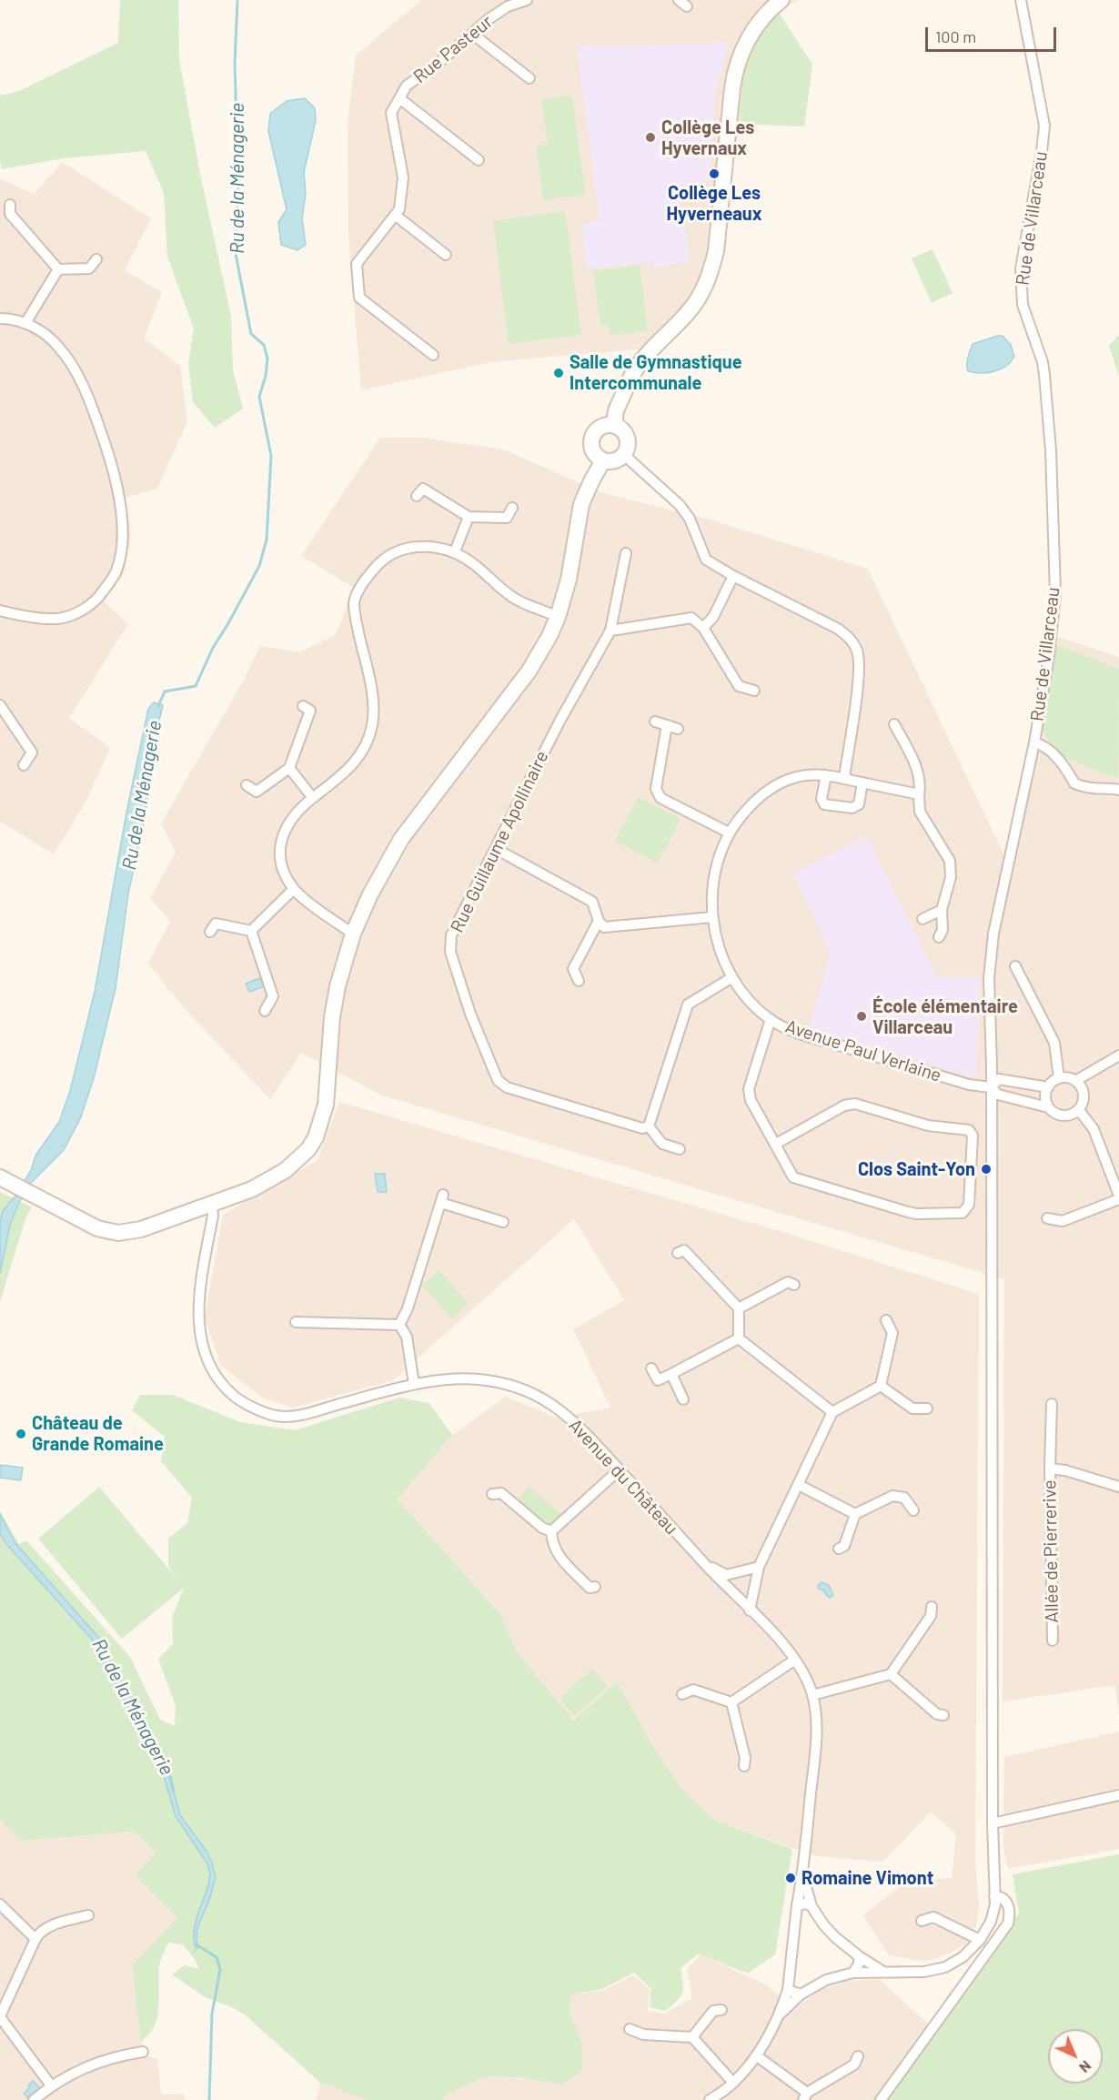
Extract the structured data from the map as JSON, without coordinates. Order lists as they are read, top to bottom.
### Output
{
  "streets": {
    "street": [
      "Rue Pasteur",
      "Rue de Villarceau",
      "Rue Guillaume Apollinaire",
      "Avenue Paul Verlaine",
      "Avenue du Château",
      "Allée de Pierrerive"
    ]
  },
  "crossings": [
    ["Rue de Villarceau", "Avenue Paul Verlaine"],
    ["Rue de Villarceau", "Avenue du Château"]
  ],
  "water": ["Ru de la Ménagerie"],
  "places": [
    "Collège Les Hyvernaux",
    "Collège Les Hyverneaux",
    "Salle de Gymnastique Intercommunale",
    "École élémentaire Villarceau",
    "Clos Saint-Yon",
    "Château de Grande Romaine",
    "Romaine Vimont"
  ],
  "scale_bar": "100 m",
  "north": "bottom right"
}
